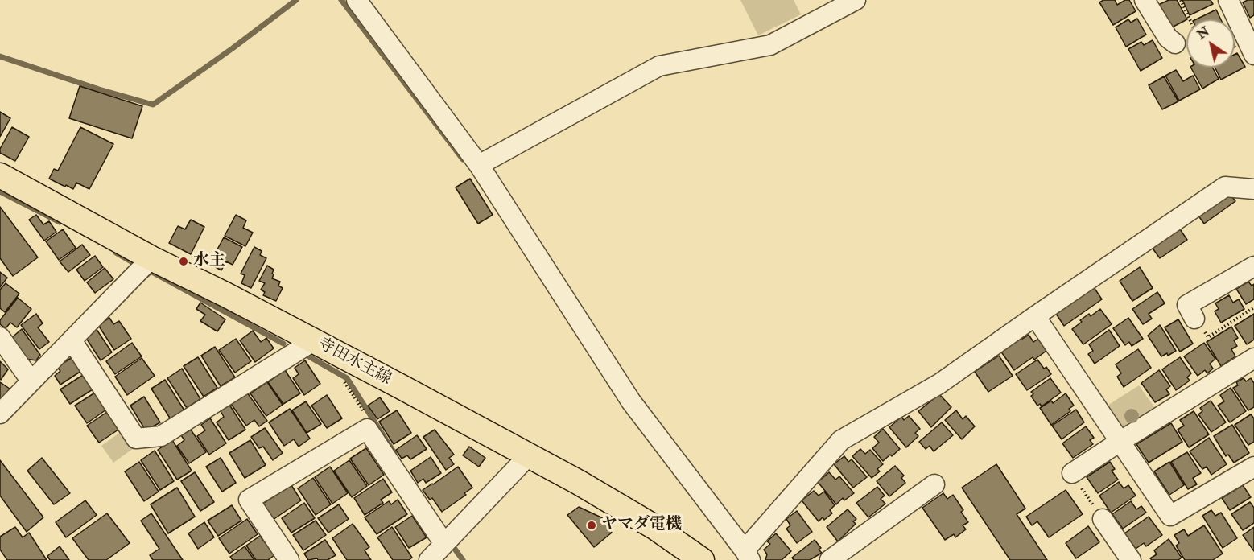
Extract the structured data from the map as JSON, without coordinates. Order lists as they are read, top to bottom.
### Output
{
  "streets": {
    "main road": ["寺田水主線"]
  },
  "places": ["水主", "ヤマダ電機"],
  "north": "top left"
}
